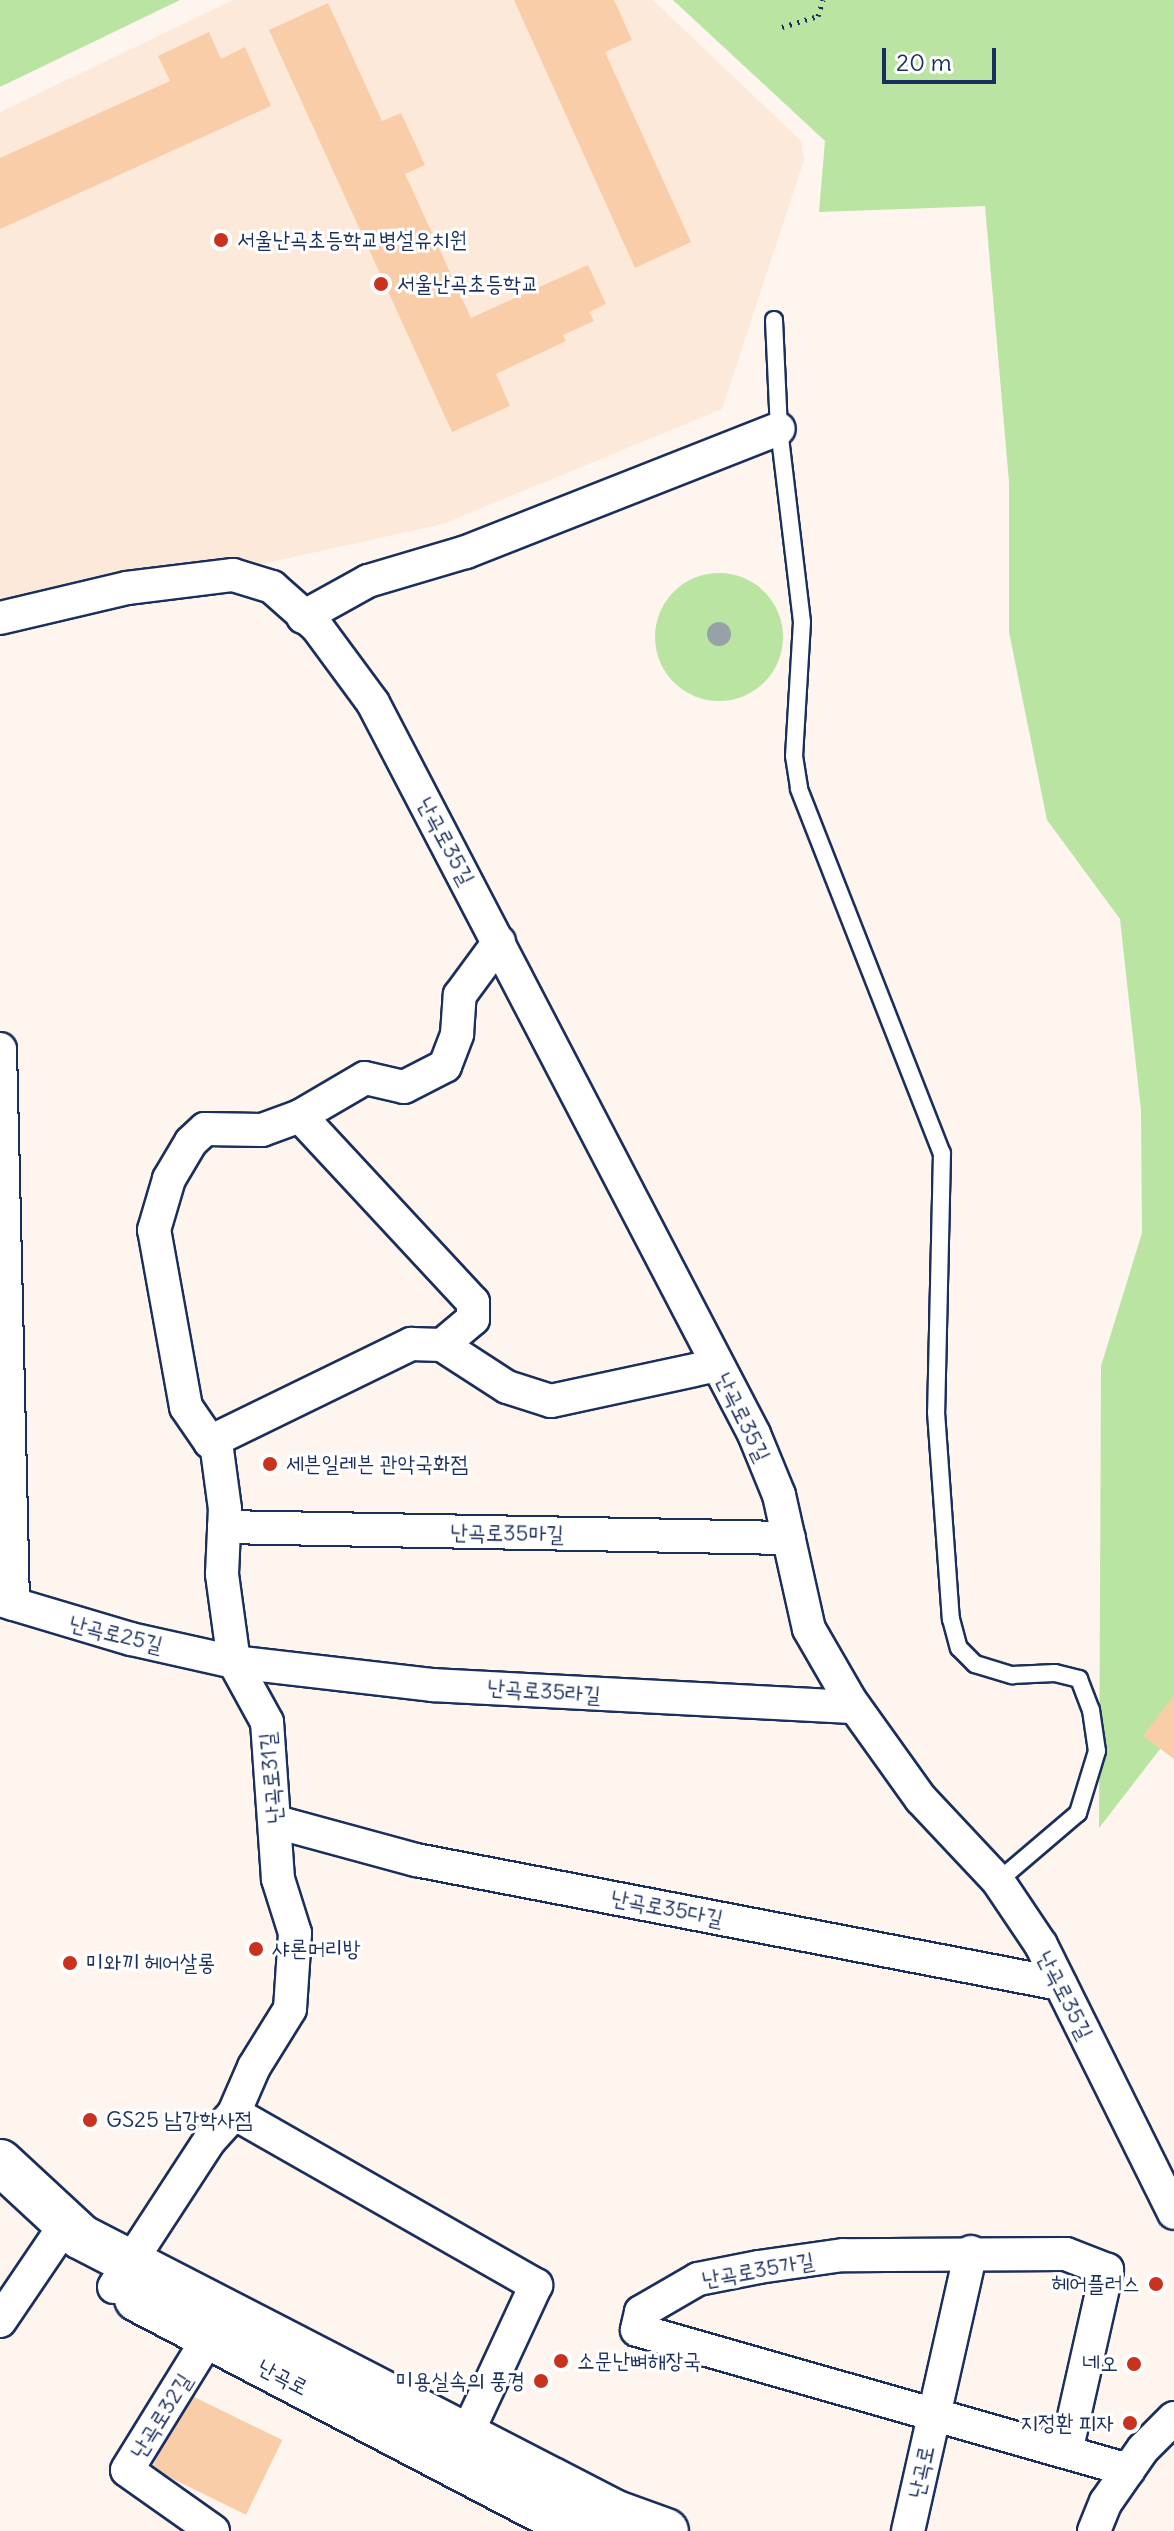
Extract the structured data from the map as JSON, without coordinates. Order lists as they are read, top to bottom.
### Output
{
  "streets": {
    "main road": ["난곡로"],
    "street": [
      "난곡로35길",
      "난곡로35마길",
      "난곡로25길",
      "난곡로35라길",
      "난곡로31길",
      "난곡로35다길",
      "난곡로35가길",
      "난곡로32길"
    ]
  },
  "crossings": [
    ["난곡로35길", "난곡로35마길"],
    ["난곡로35길", "난곡로35라길"],
    ["난곡로35길", "난곡로31길"],
    ["난곡로35길", "난곡로35다길"],
    ["난곡로35마길", "난곡로31길"],
    ["난곡로25길", "난곡로35라길"],
    ["난곡로25길", "난곡로31길"],
    ["난곡로35라길", "난곡로31길"],
    ["난곡로31길", "난곡로35다길"],
    ["난곡로31길", "난곡로"],
    ["난곡로35가길", "난곡로"],
    ["난곡로", "난곡로32길"]
  ],
  "places": [
    "서울난곡초등학교병설유치원",
    "서울난곡초등학교",
    "세븐일레븐 관악국화점",
    "샤론머리방",
    "미와끼 헤어살롱",
    "GS25 남강학사점",
    "헤어플러스",
    "소문난뼈해장국",
    "네오",
    "미용실속의 풍경",
    "지정환 피자"
  ],
  "scale_bar": "20 m"
}
